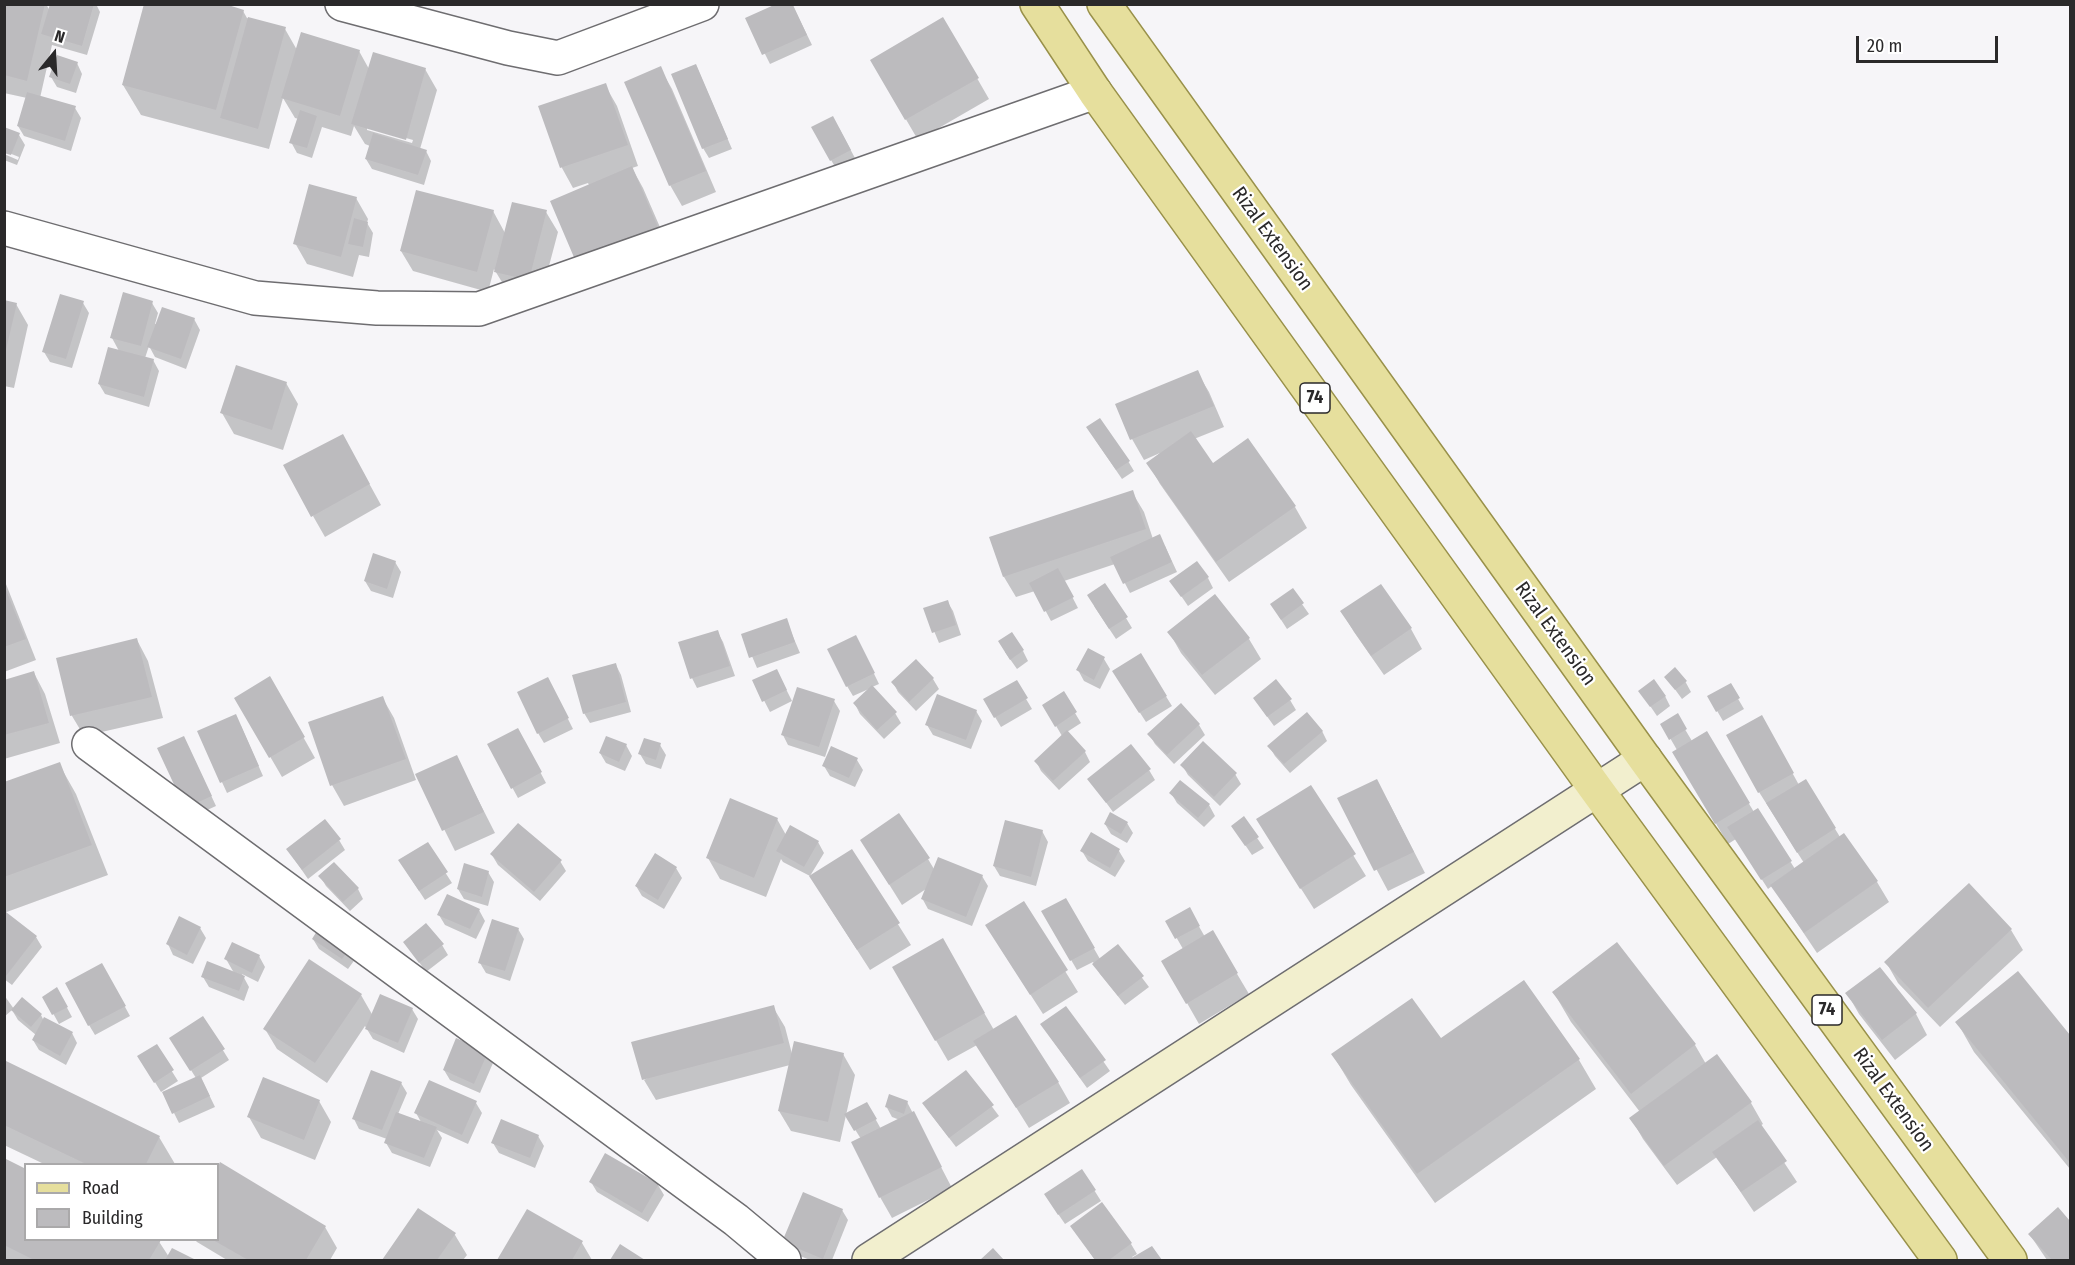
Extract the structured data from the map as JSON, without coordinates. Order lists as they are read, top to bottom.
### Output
{
  "streets": {
    "main road": ["Rizal Extension", "74"]
  },
  "legend": ["Road", "Building"],
  "scale_bar": "20 m",
  "north": "top"
}
